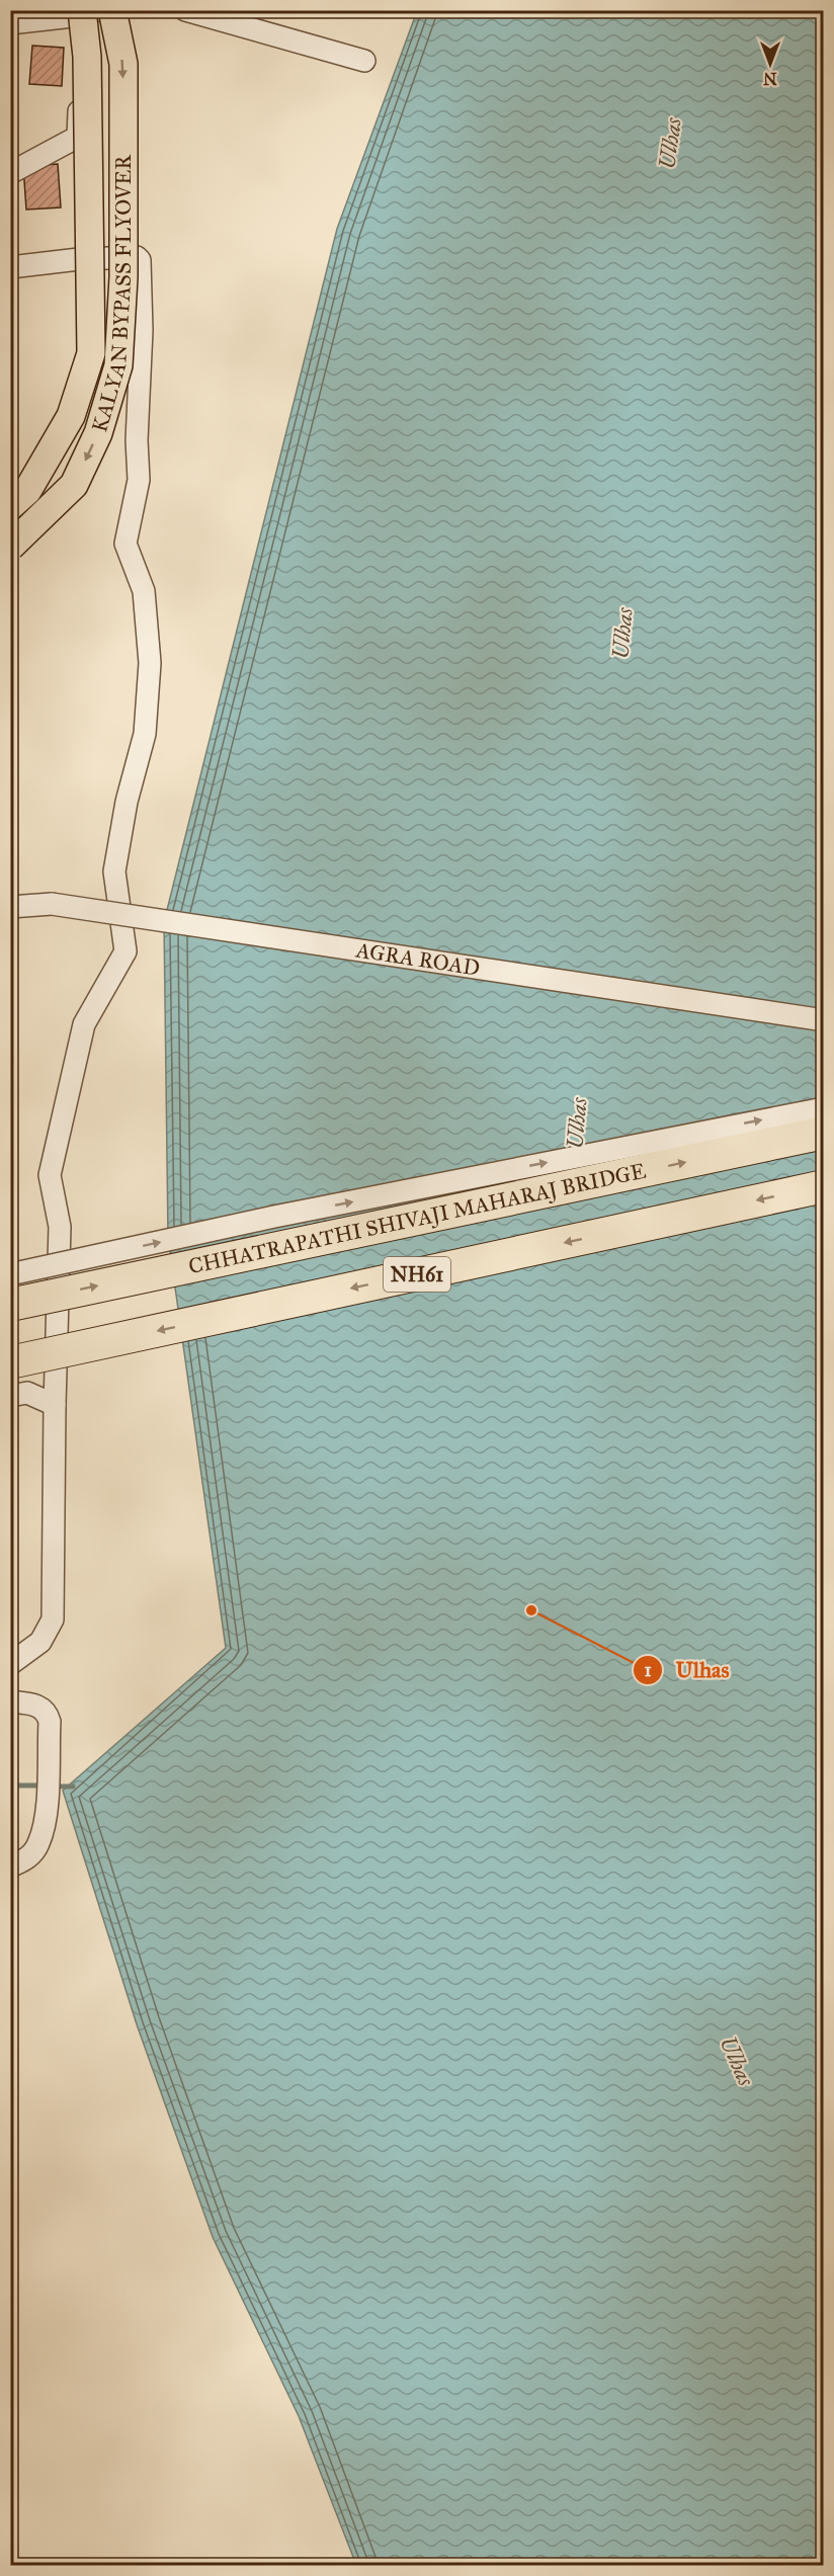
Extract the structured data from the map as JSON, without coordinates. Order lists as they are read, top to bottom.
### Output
{
  "streets": {
    "highway": ["CHHATRAPATHI SHIVAJI MAHARAJ BRIDGE", "NH61"],
    "main road": ["KALYAN BYPASS FLYOVER"],
    "street": ["AGRA ROAD"]
  },
  "water": ["Ulhas"],
  "places": ["Ulhas"],
  "north": "bottom"
}
